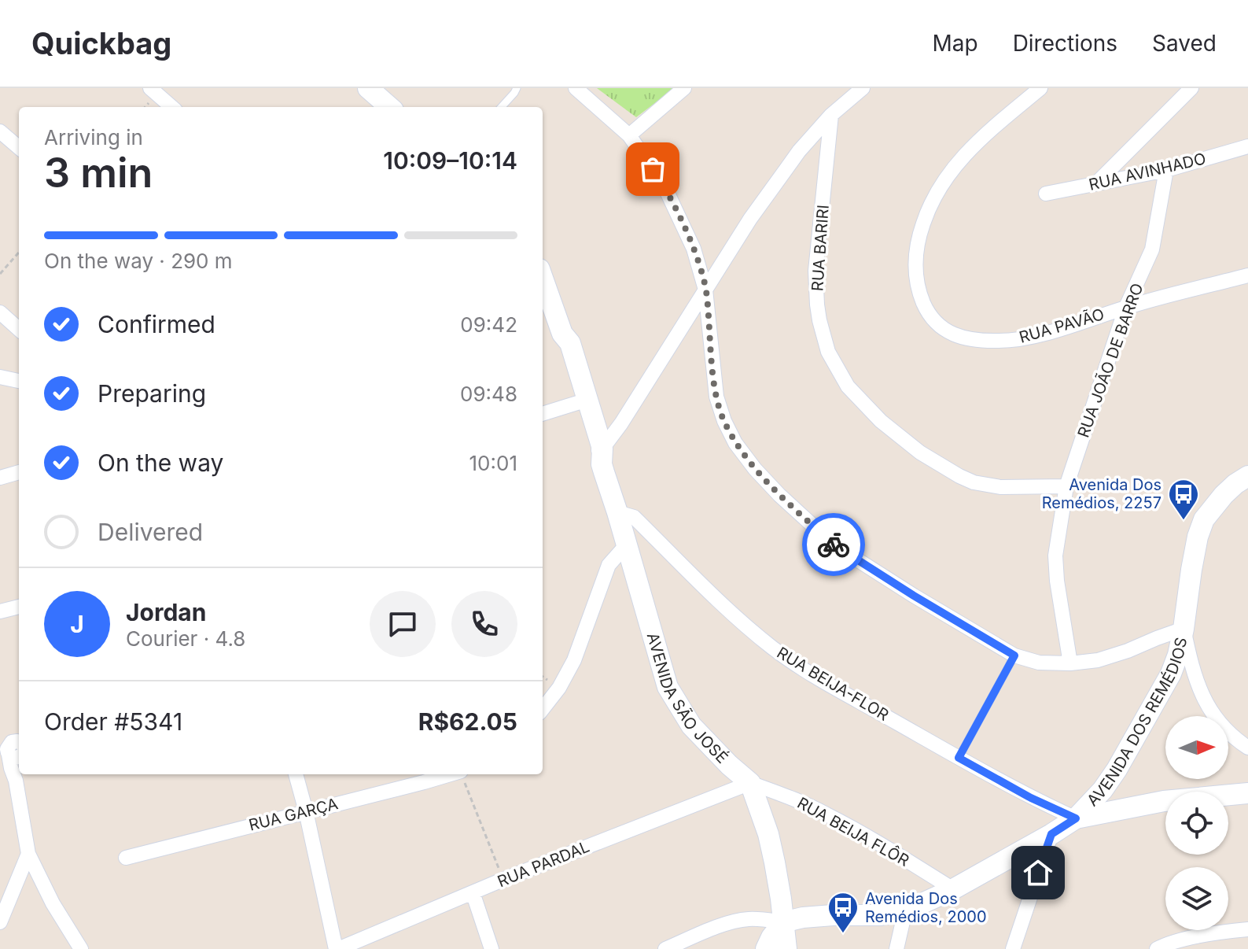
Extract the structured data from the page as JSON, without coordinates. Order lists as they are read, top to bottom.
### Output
{
  "streets": {
    "street": [
      "RUA AVINHADO",
      "RUA BARIRI",
      "RUA PAVÃO",
      "RUA JOÃO DE BARRO",
      "RUA BEIJA-FLOR",
      "AVENIDA SÃO JOSÉ",
      "AVENIDA DOS REMÉDIOS",
      "RUA GARÇA",
      "RUA BEIJA FLÔR",
      "RUA PARDAL"
    ]
  },
  "crossings": [
    ["RUA AVINHADO", "RUA JOÃO DE BARRO"],
    ["RUA BARIRI", "RUA JOÃO DE BARRO"],
    ["RUA PAVÃO", "RUA JOÃO DE BARRO"],
    ["RUA BEIJA-FLOR", "AVENIDA SÃO JOSÉ"],
    ["RUA BEIJA-FLOR", "AVENIDA DOS REMÉDIOS"],
    ["AVENIDA SÃO JOSÉ", "AVENIDA DOS REMÉDIOS"],
    ["AVENIDA SÃO JOSÉ", "RUA BEIJA FLÔR"],
    ["AVENIDA SÃO JOSÉ", "RUA PARDAL"],
    ["AVENIDA DOS REMÉDIOS", "RUA BEIJA FLÔR"],
    ["RUA BEIJA FLÔR", "RUA PARDAL"]
  ],
  "places": {
    "bus stop": ["Avenida Dos Remédios, 2257", "Avenida Dos Remédios, 2000"]
  },
  "north": "right",
  "page": {
    "header": "Quickbag",
    "nav": ["Map", "Directions", "Saved"],
    "heading": ["3 min", "Arriving in", "10:09–10:14"],
    "panel": [
      "Jordan",
      "Courier · 4.8",
      "Order #5341",
      "R$62.05"
    ],
    "bar": "On the way · 290 m",
    "list": [
      ["Confirmed", "09:42"],
      ["Preparing", "09:48"],
      ["On the way", "10:01"],
      "Delivered"
    ],
    "round": "J"
  }
}
